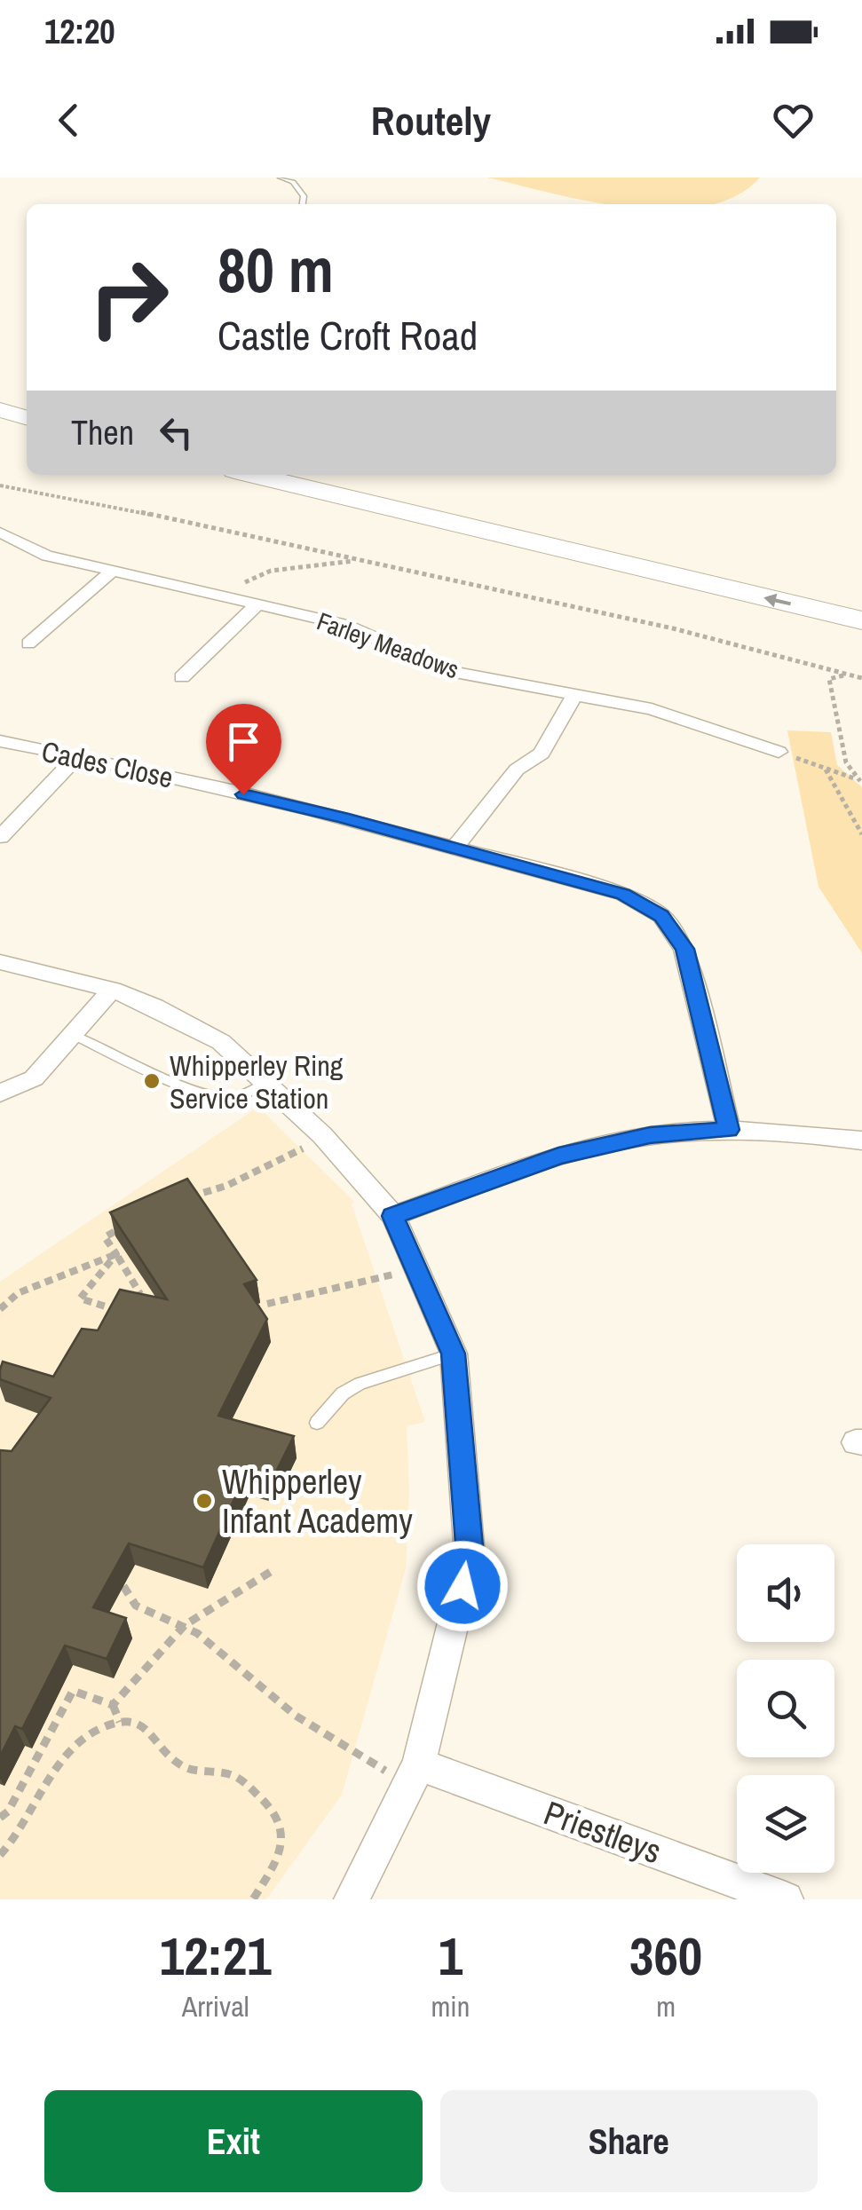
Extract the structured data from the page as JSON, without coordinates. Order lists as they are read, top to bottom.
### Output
{
  "streets": {
    "street": ["Farley Meadows", "Cades Close", "Priestleys"]
  },
  "places": ["Whipperley Ring Service Station", "Whipperley Infant Academy"],
  "page": {
    "status": "12:20",
    "header": "Routely",
    "turn": ["80 m", "Castle Croft Road"],
    "then": "Then",
    "eta": [
      "12:21",
      "Arrival",
      "1",
      "min",
      "360",
      "m"
    ],
    "buttons": ["Exit", "Share"]
  }
}
